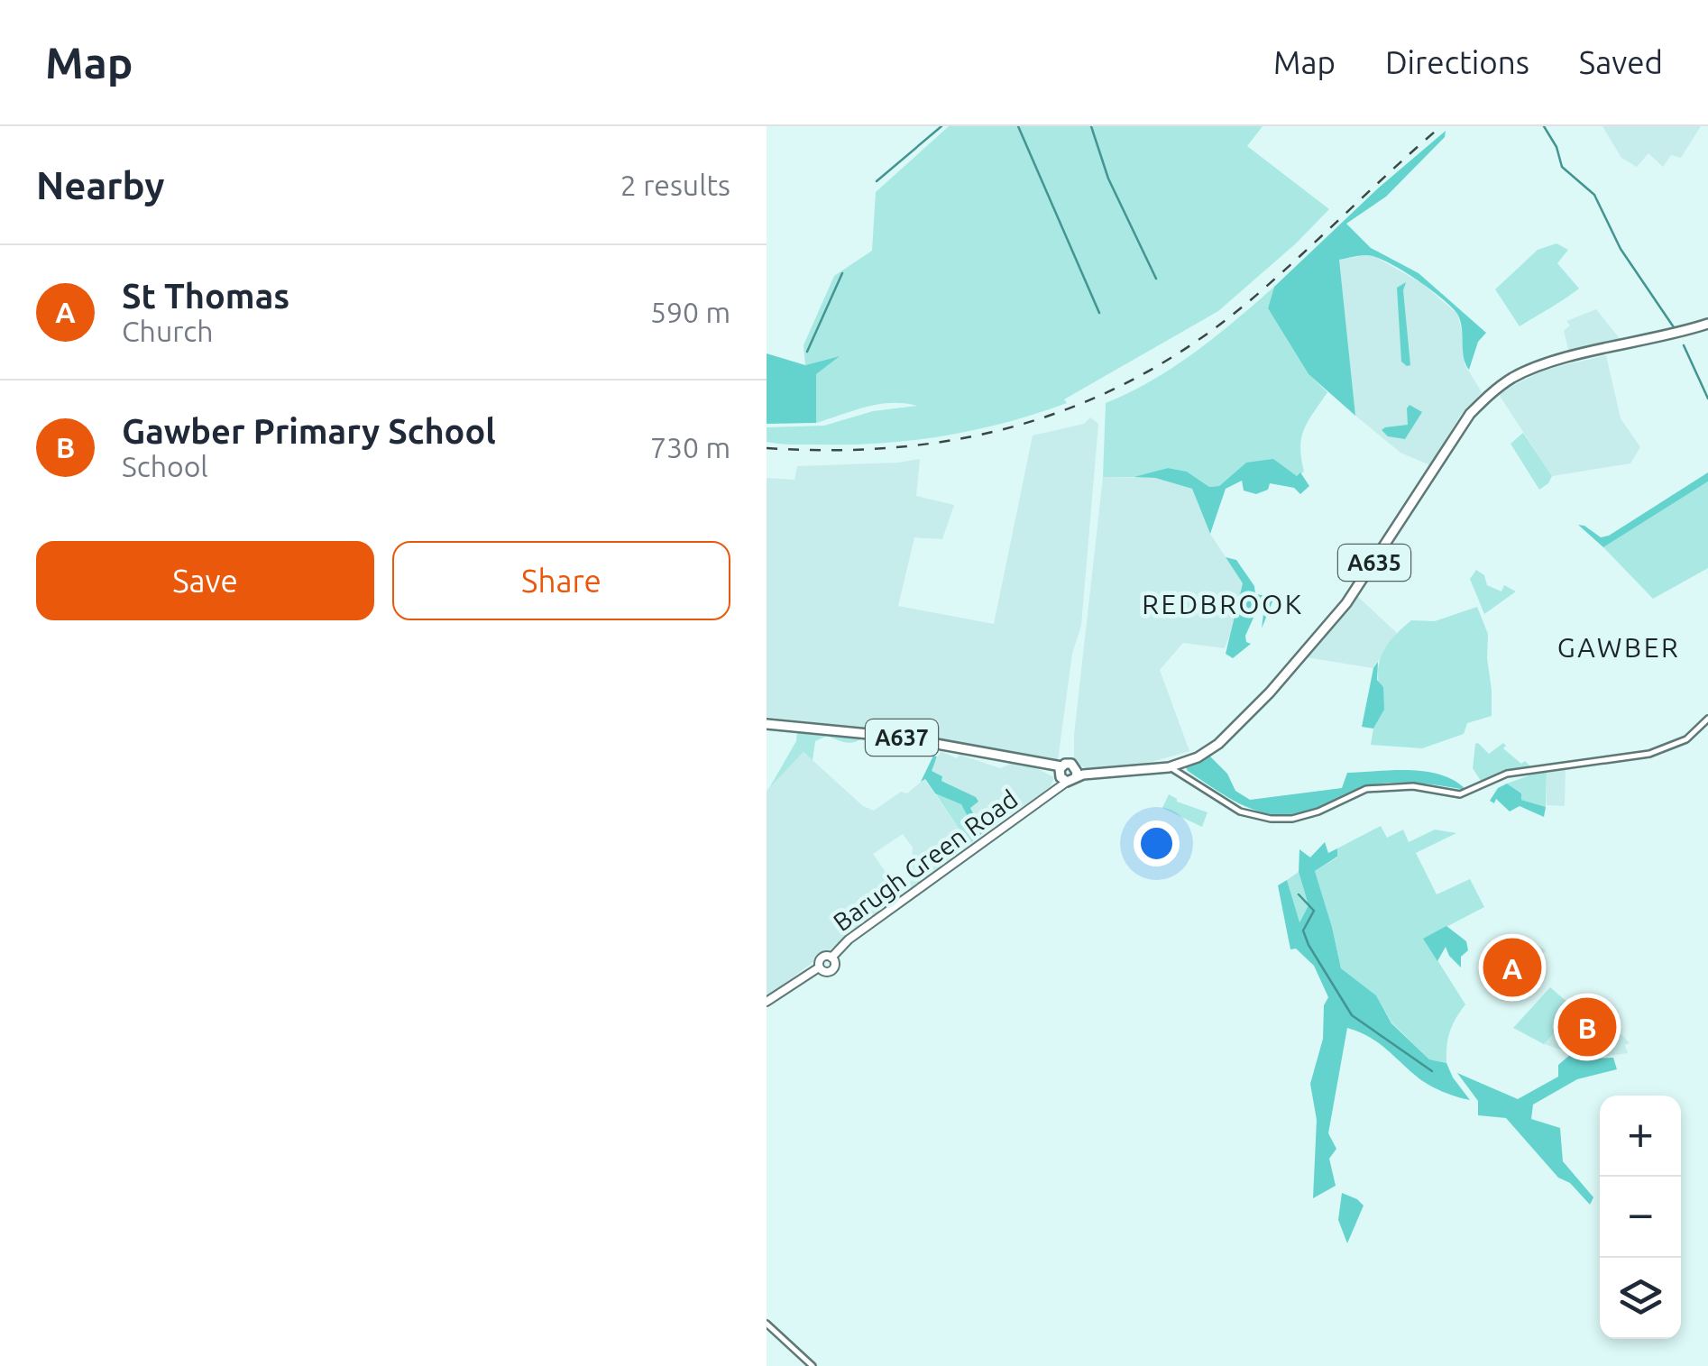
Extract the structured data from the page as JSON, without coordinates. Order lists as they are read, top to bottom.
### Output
{
  "streets": {
    "highway": ["A635", "A637"],
    "main road": ["Barugh Green Road"]
  },
  "crossings": [
    ["A635", "A637"],
    ["A635", "Barugh Green Road"],
    ["A637", "Barugh Green Road"]
  ],
  "districts": ["REDBROOK", "GAWBER"],
  "page": {
    "header": "Map",
    "nav": ["Map", "Directions", "Saved"],
    "heading": ["Nearby", "2 results"],
    "list": [
      {
        "mark": "A",
        "name": "St Thomas",
        "note": "Church",
        "value": "590 m"
      },
      {
        "mark": "B",
        "name": "Gawber Primary School",
        "note": "School",
        "value": "730 m"
      }
    ],
    "buttons": ["Save", "Share"],
    "pins": ["A", "B"],
    "map_buttons": ["+", "−"]
  }
}
